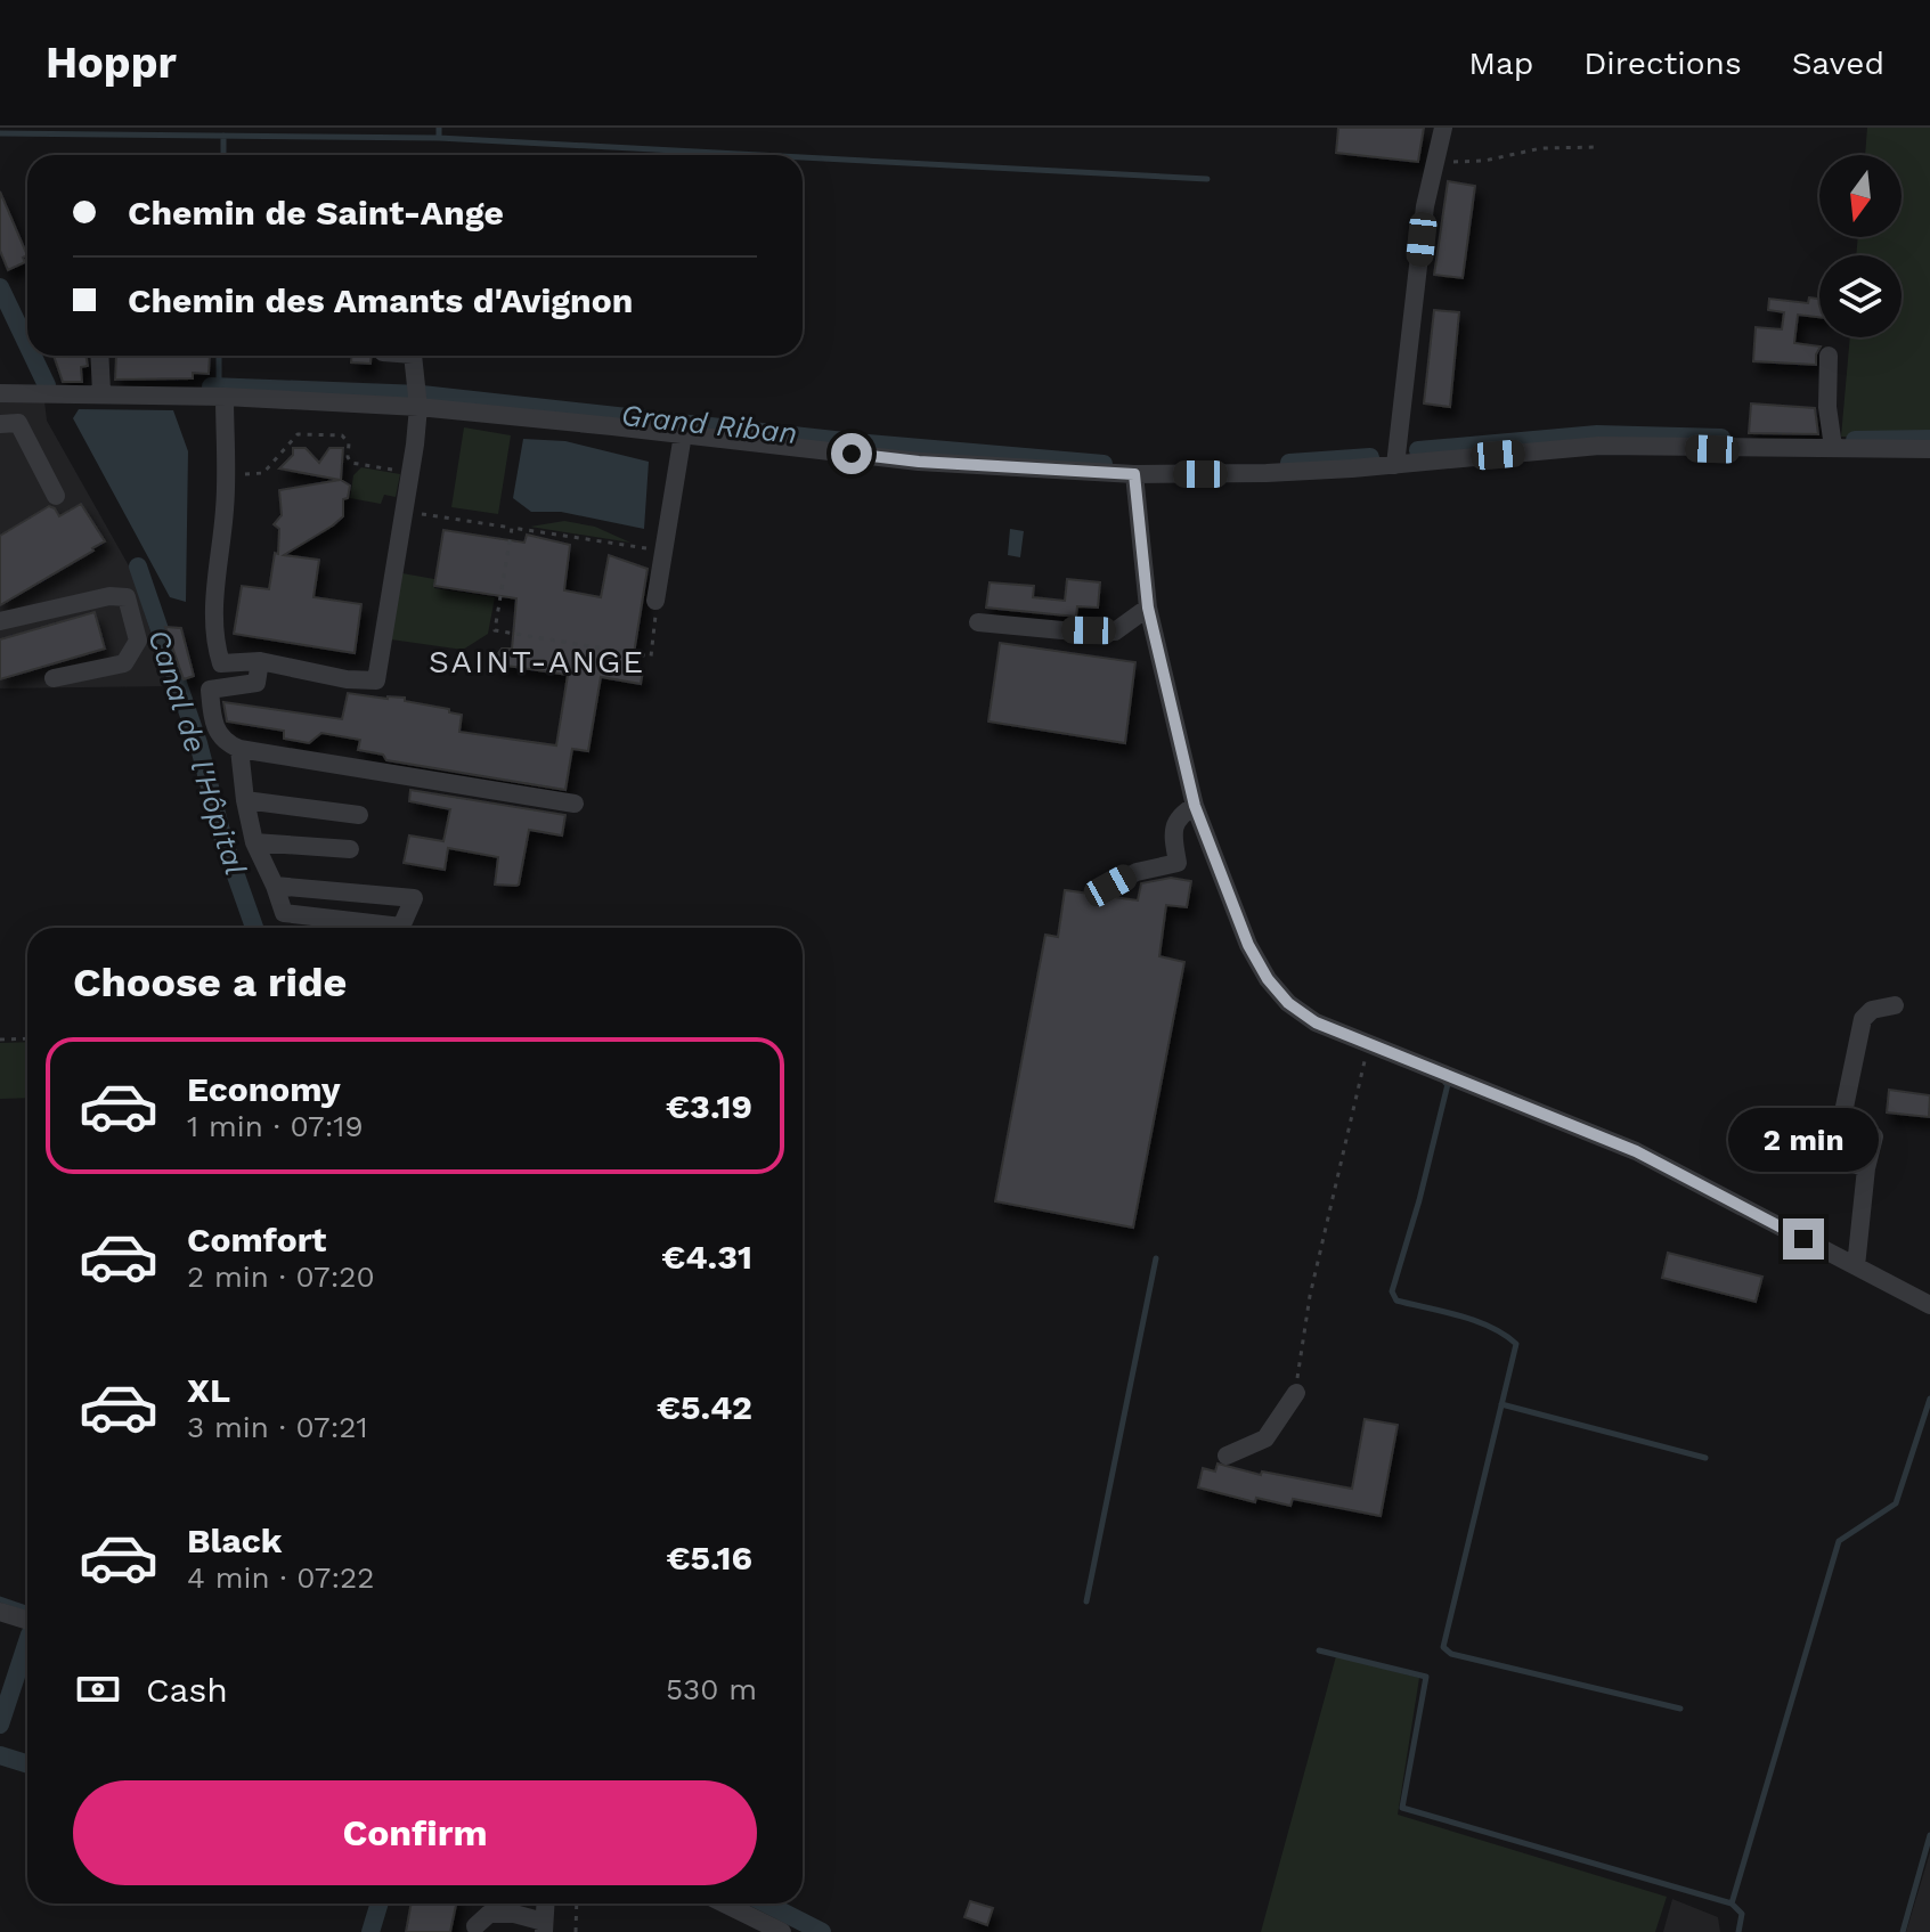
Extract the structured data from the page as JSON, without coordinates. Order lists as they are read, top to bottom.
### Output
{
  "districts": ["SAINT-ANGE"],
  "water": ["Grand Riban", "Canal de l'Hôpital"],
  "north": "bottom",
  "page": {
    "header": "Hoppr",
    "nav": ["Map", "Directions", "Saved"],
    "banner": ["Chemin de Saint-Ange", "Chemin des Amants d'Avignon"],
    "heading": "Choose a ride",
    "list": [
      {
        "name": "Economy",
        "note": "1 min · 07:19",
        "value": "€3.19"
      },
      {
        "name": "Comfort",
        "note": "2 min · 07:20",
        "value": "€4.31"
      },
      {
        "name": "XL",
        "note": "3 min · 07:21",
        "value": "€5.42"
      },
      {
        "name": "Black",
        "note": "4 min · 07:22",
        "value": "€5.16"
      }
    ],
    "bubble": "2 min",
    "pay": ["Cash", "530 m"],
    "buttons": "Confirm"
  }
}
